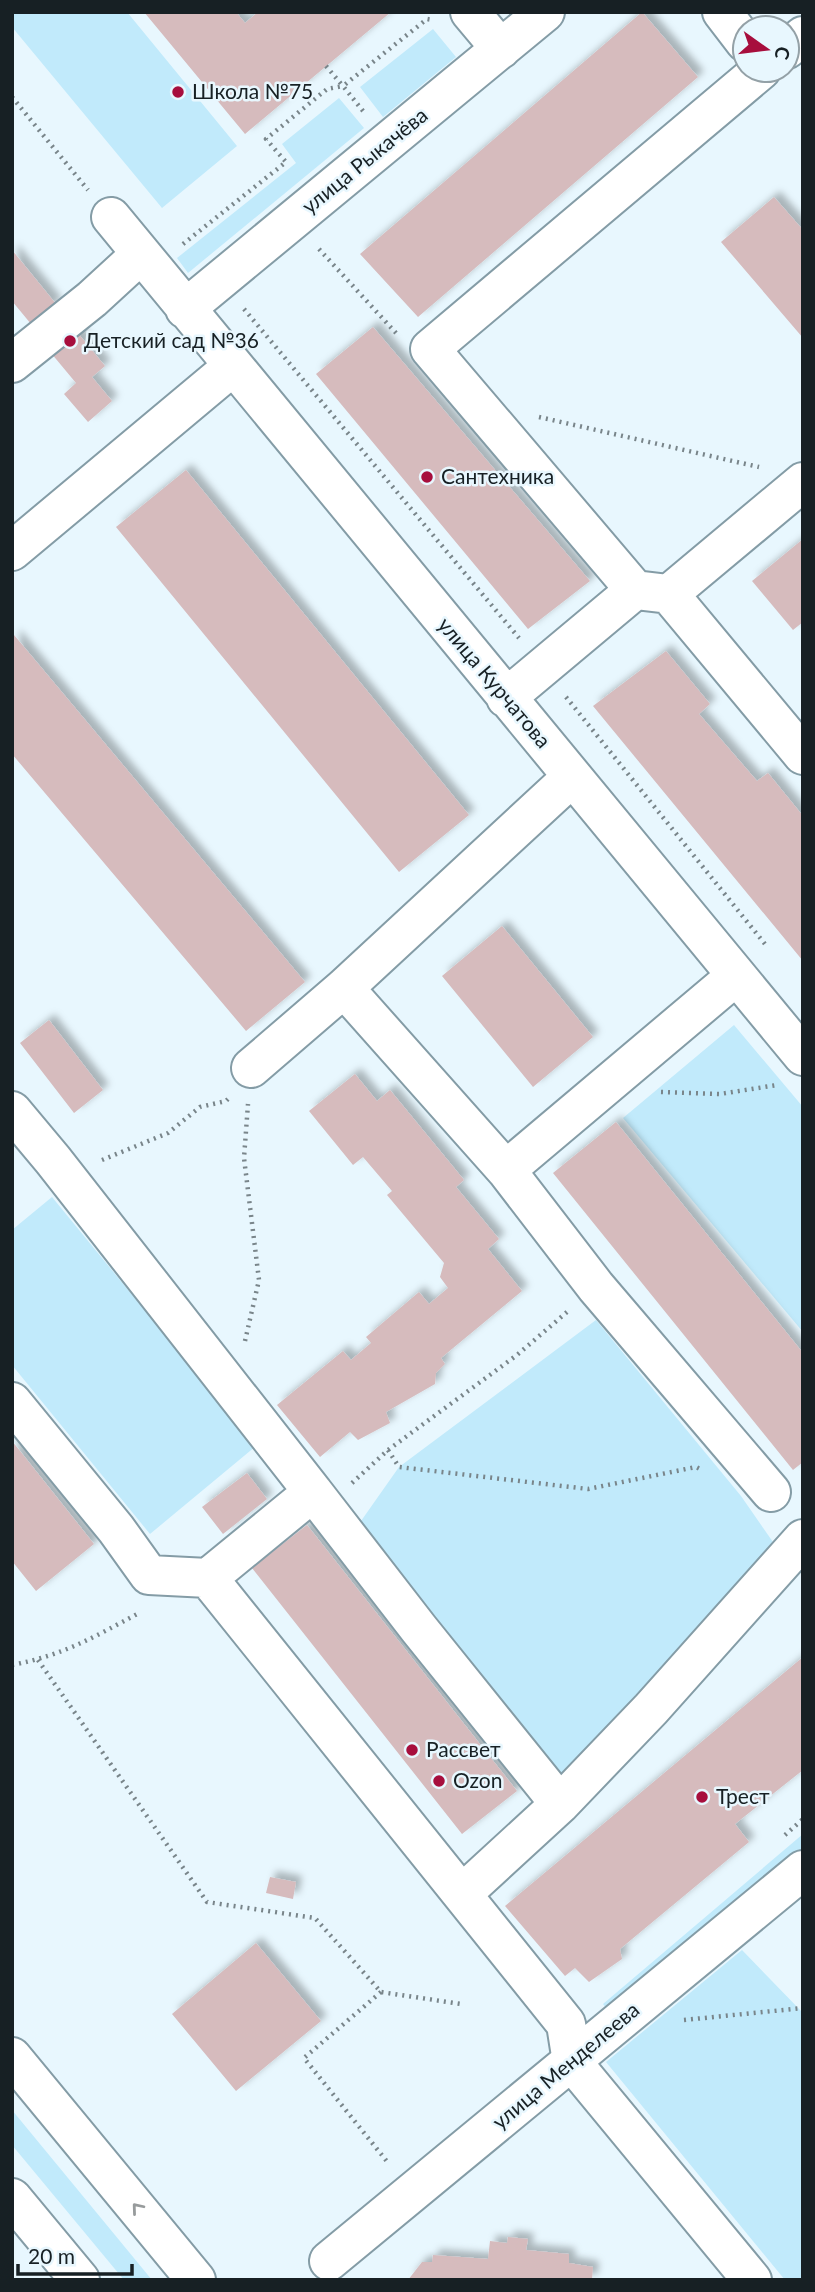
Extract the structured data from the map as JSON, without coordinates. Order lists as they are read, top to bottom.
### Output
{
  "streets": {
    "street": ["улица Рыкачёва", "улица Курчатова", "улица Менделеева"]
  },
  "crossings": [
    ["улица Рыкачёва", "улица Курчатова"]
  ],
  "places": [
    "Школа №75",
    "Детский сад №36",
    "Сантехника",
    "Рассвет",
    "Ozon",
    "Трест"
  ],
  "scale_bar": "20 m",
  "north": "right"
}
